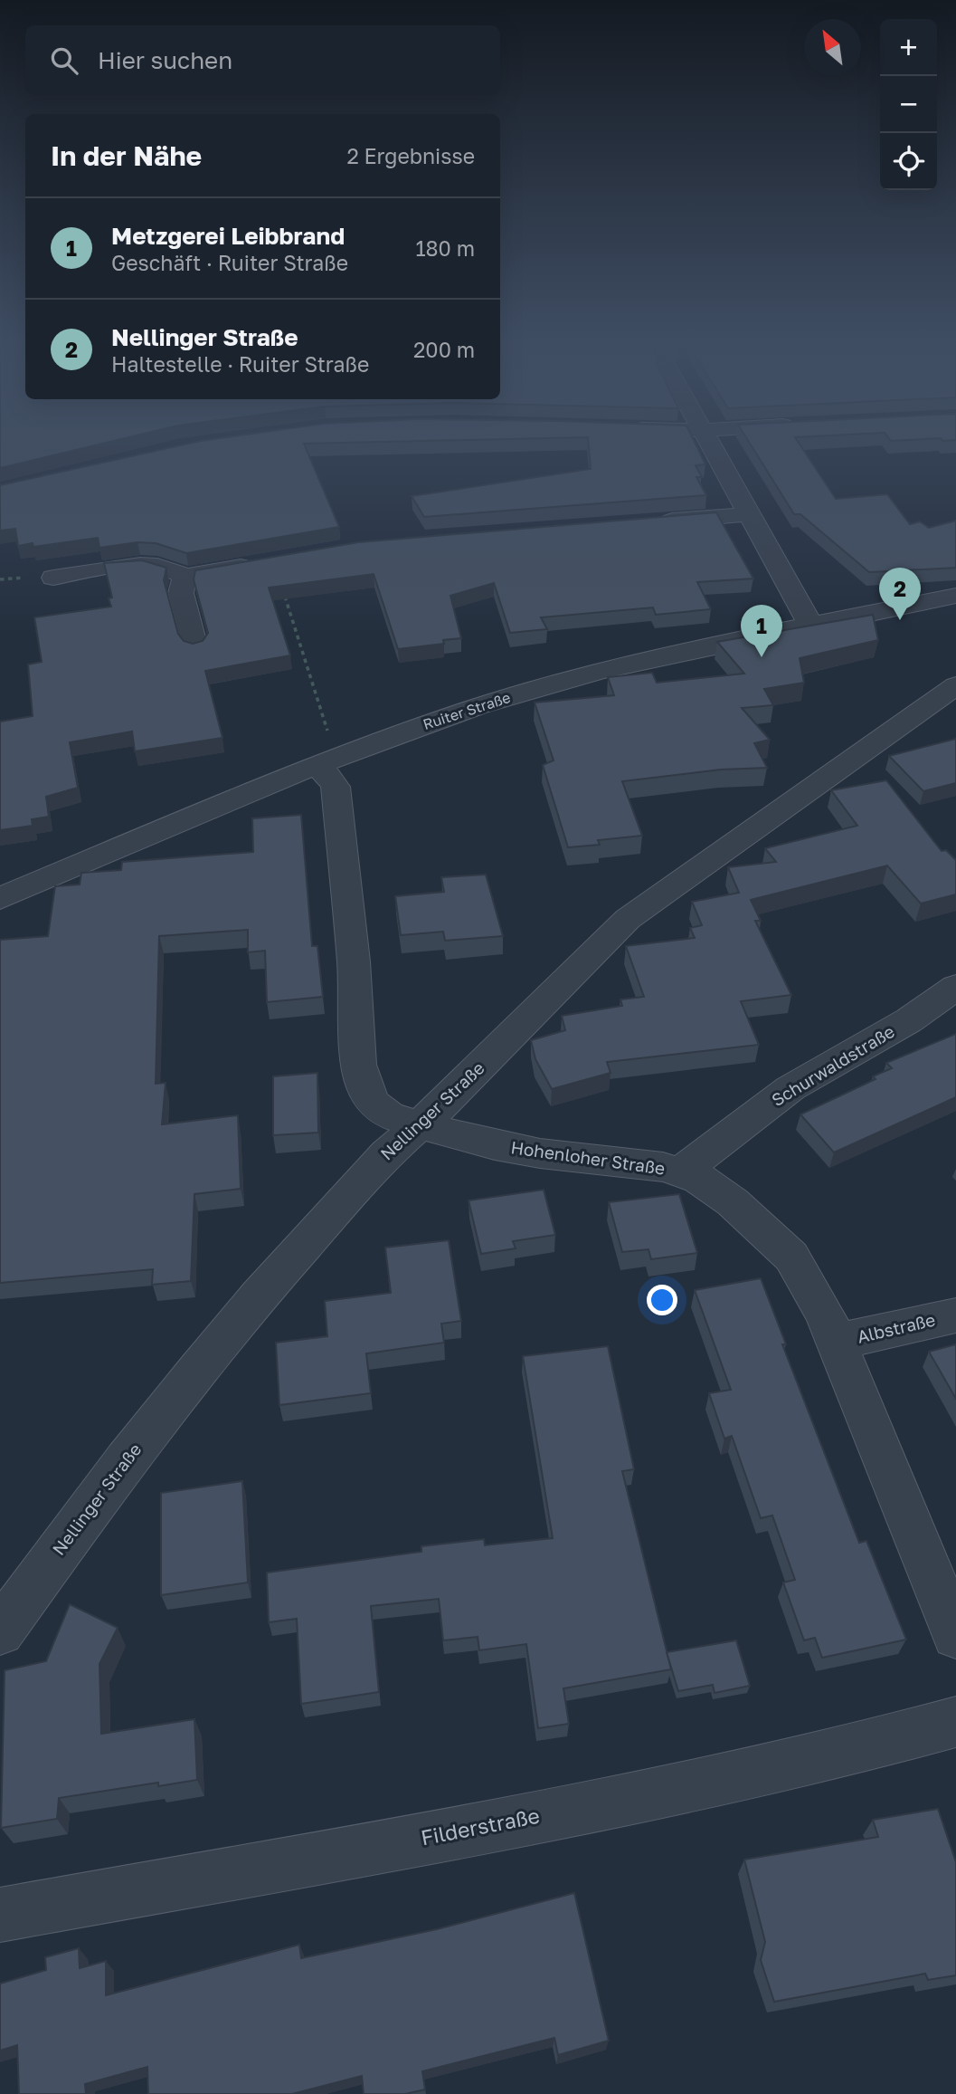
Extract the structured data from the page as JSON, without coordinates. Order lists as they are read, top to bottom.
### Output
{
  "streets": {
    "street": [
      "Ruiter Straße",
      "Schurwaldstraße",
      "Nellinger Straße",
      "Hohenloher Straße",
      "Albstraße",
      "Filderstraße"
    ]
  },
  "crossings": [
    ["Ruiter Straße", "Hohenloher Straße"],
    ["Schurwaldstraße", "Hohenloher Straße"],
    ["Nellinger Straße", "Hohenloher Straße"],
    ["Hohenloher Straße", "Albstraße"]
  ],
  "north": "top left",
  "page": {
    "map_buttons": ["+", "−"],
    "search": "Hier suchen",
    "heading": ["In der Nähe", "2 Ergebnisse"],
    "list": [
      {
        "mark": "1",
        "name": "Metzgerei Leibbrand",
        "note": "Geschäft · Ruiter Straße",
        "value": "180 m"
      },
      {
        "mark": "2",
        "name": "Nellinger Straße",
        "note": "Haltestelle · Ruiter Straße",
        "value": "200 m"
      }
    ],
    "pins": ["2", "1"]
  }
}
